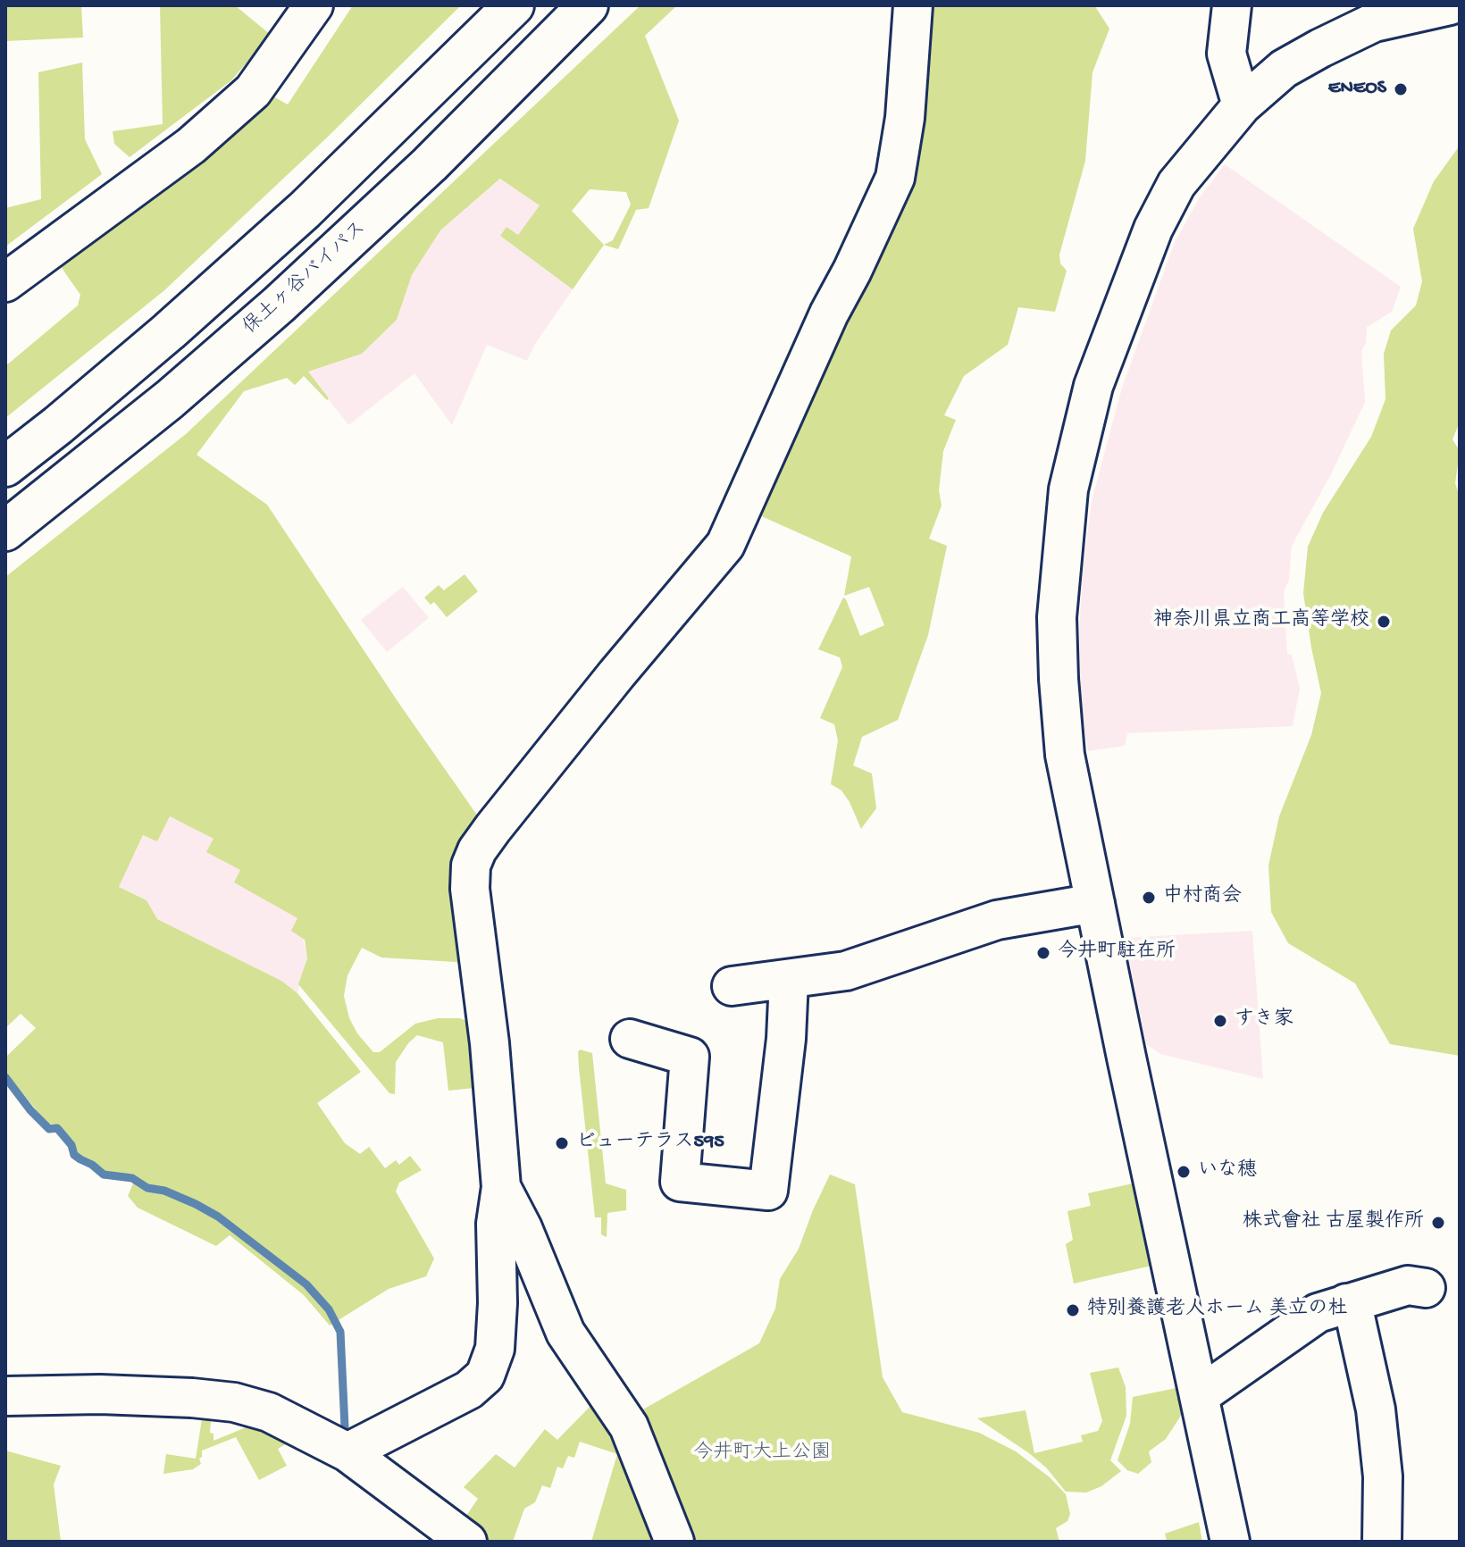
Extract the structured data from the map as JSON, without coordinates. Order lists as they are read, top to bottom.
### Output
{
  "streets": {
    "highway": ["保土ヶ谷バイパス"]
  },
  "parks": ["今井町大上公園"],
  "places": [
    "ENEOS",
    "神奈川県立商工高等学校",
    "中村商会",
    "今井町駐在所",
    "すき家",
    "ビューテラス595",
    "いな穂",
    "株式會社 古屋製作所",
    "特別養護老人ホーム 美立の杜"
  ]
}
